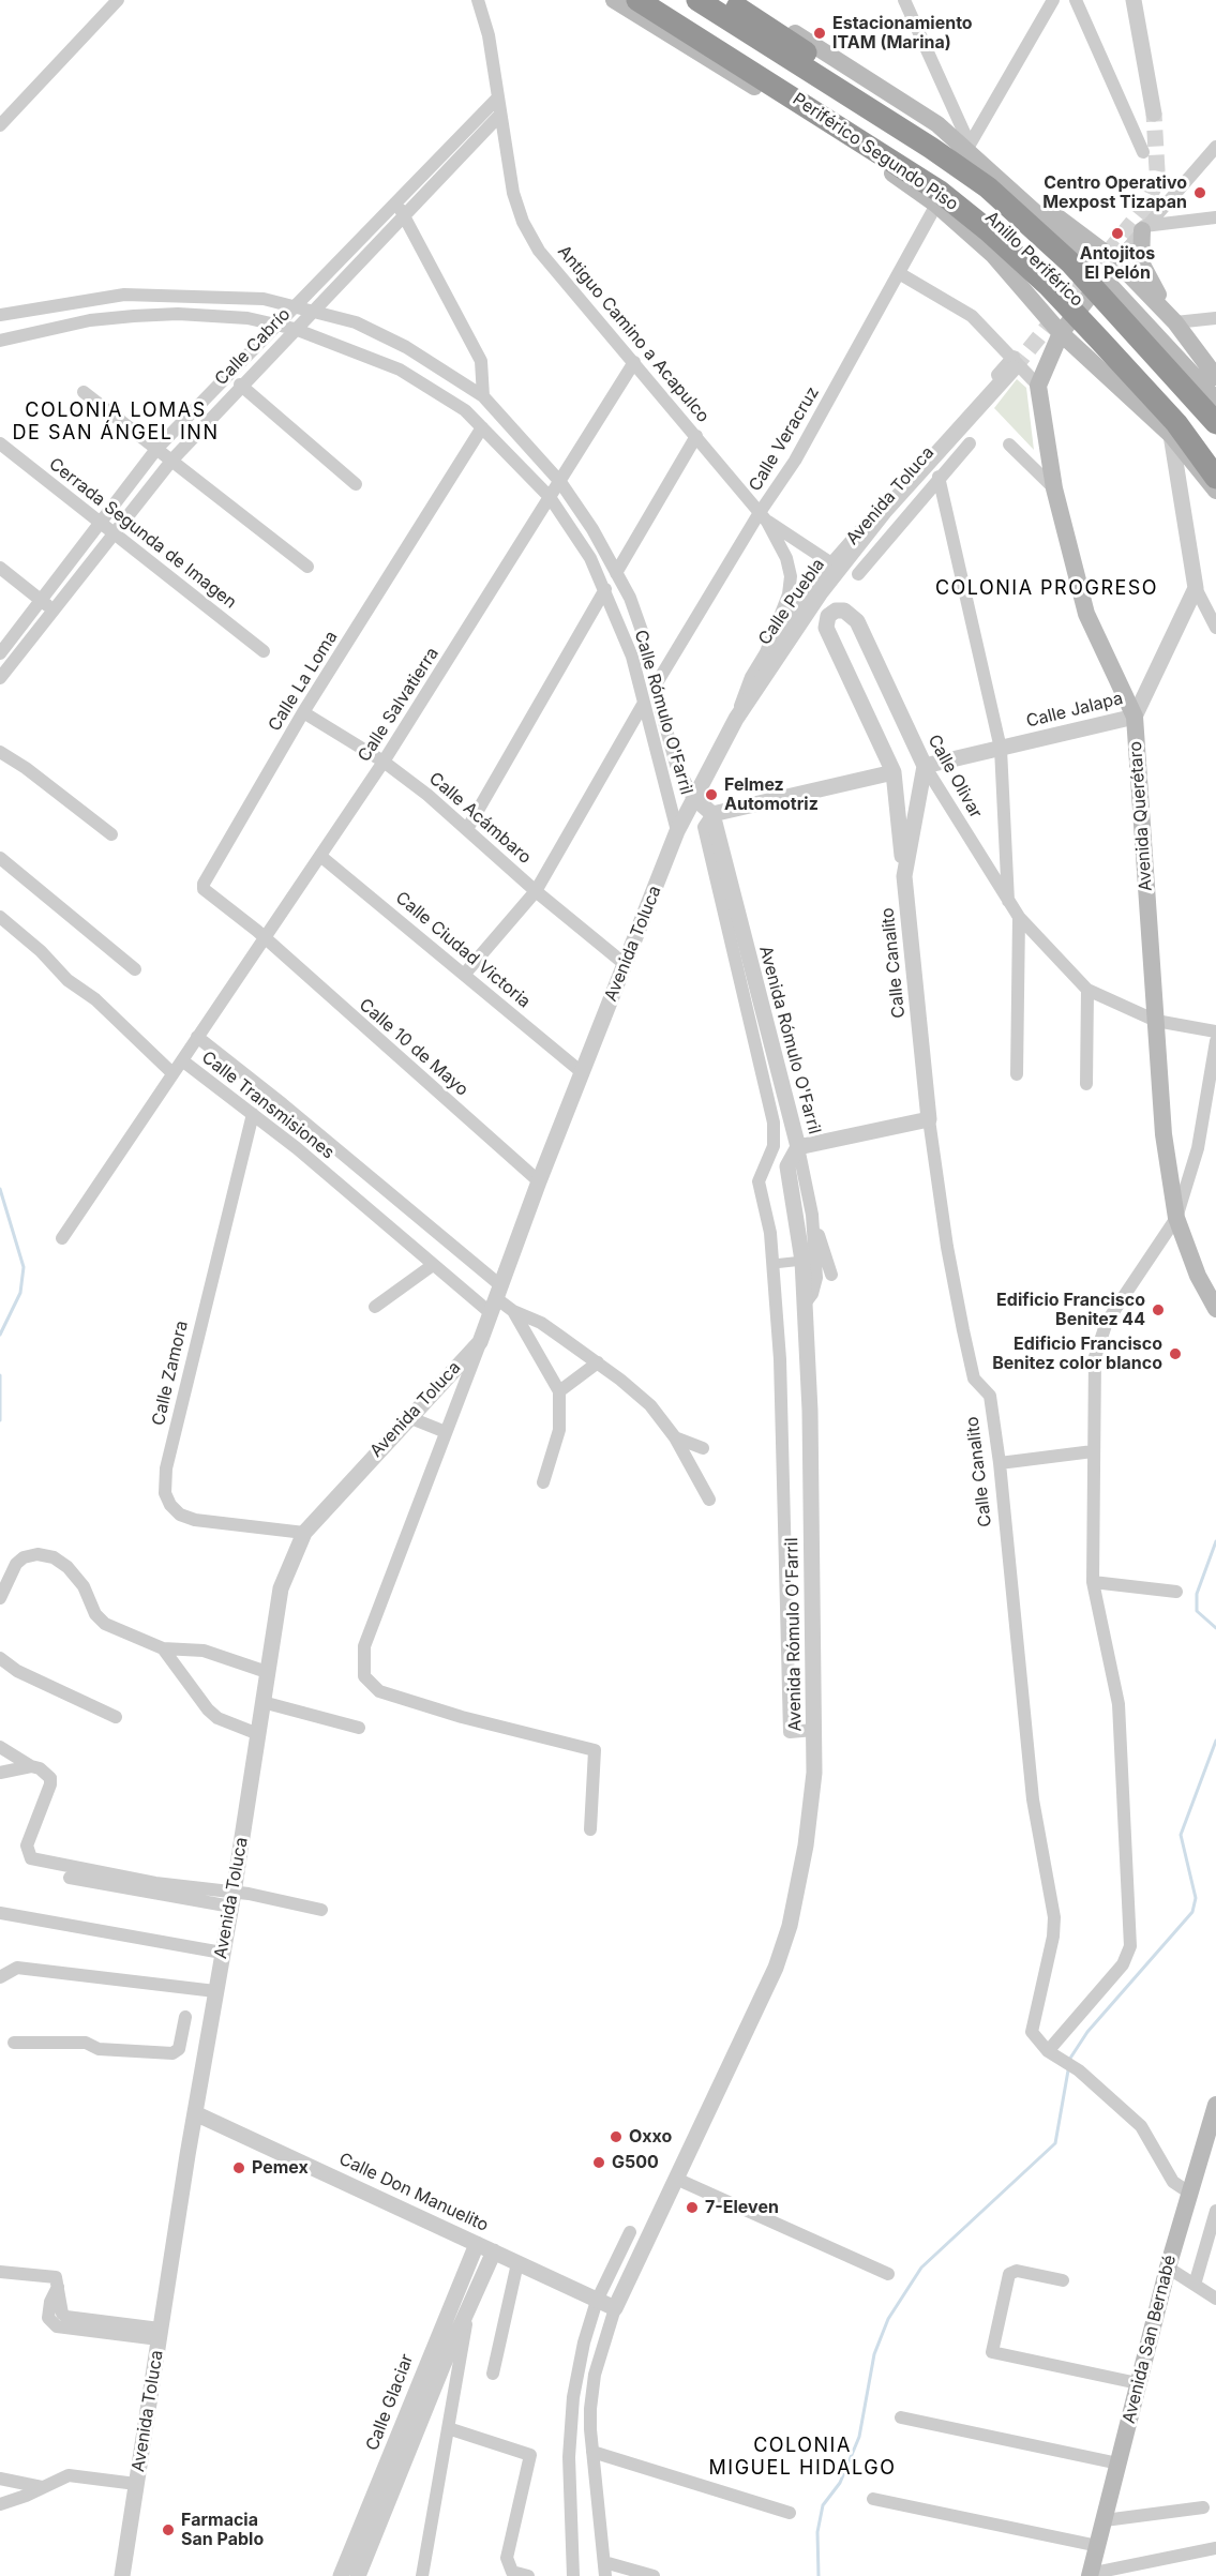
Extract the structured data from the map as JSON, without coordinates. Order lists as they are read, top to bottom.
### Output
{
  "streets": {
    "highway": ["Periférico Segundo Piso", "Anillo Periférico"],
    "main road": ["Avenida Querétaro", "Avenida San Bernabé"],
    "street": [
      "Antiguo Camino a Acapulco",
      "Calle Cabrío",
      "Calle Veracruz",
      "Avenida Toluca",
      "Cerrada Segunda de Imagen",
      "Calle Puebla",
      "Calle La Loma",
      "Calle Salvatierra",
      "Calle Jalapa",
      "Calle Rómulo O'Farril",
      "Calle Olivar",
      "Calle Acámbaro",
      "Calle Ciudad Victoria",
      "Calle Canalito",
      "Avenida Rómulo O'Farril",
      "Calle 10 de Mayo",
      "Calle Transmisiones",
      "Calle Zamora",
      "Calle Don Manuelito",
      "Calle Glaciar"
    ]
  },
  "crossings": [
    ["Periférico Segundo Piso", "Anillo Periférico"],
    ["Antiguo Camino a Acapulco", "Calle Cabrío"],
    ["Antiguo Camino a Acapulco", "Calle Veracruz"],
    ["Antiguo Camino a Acapulco", "Avenida Toluca"],
    ["Antiguo Camino a Acapulco", "Calle Salvatierra"],
    ["Calle Cabrío", "Cerrada Segunda de Imagen"],
    ["Calle Cabrío", "Calle Rómulo O'Farril"],
    ["Calle Veracruz", "Calle Rómulo O'Farril"],
    ["Avenida Toluca", "Calle Puebla"],
    ["Avenida Toluca", "Calle Rómulo O'Farril"],
    ["Avenida Toluca", "Calle Acámbaro"],
    ["Avenida Toluca", "Calle Ciudad Victoria"],
    ["Avenida Toluca", "Calle 10 de Mayo"],
    ["Avenida Toluca", "Calle Transmisiones"],
    ["Avenida Toluca", "Calle Zamora"],
    ["Avenida Toluca", "Calle Don Manuelito"],
    ["Calle La Loma", "Calle Salvatierra"],
    ["Calle La Loma", "Calle Rómulo O'Farril"],
    ["Calle La Loma", "Calle Acámbaro"],
    ["Calle La Loma", "Calle 10 de Mayo"],
    ["Calle Salvatierra", "Calle Rómulo O'Farril"],
    ["Calle Salvatierra", "Calle Acámbaro"],
    ["Calle Salvatierra", "Calle Ciudad Victoria"],
    ["Calle Salvatierra", "Calle 10 de Mayo"],
    ["Calle Salvatierra", "Calle Transmisiones"],
    ["Calle Jalapa", "Calle Olivar"],
    ["Calle Jalapa", "Avenida Querétaro"],
    ["Calle Jalapa", "Calle Canalito"],
    ["Calle Olivar", "Avenida Querétaro"],
    ["Calle Olivar", "Calle Canalito"],
    ["Avenida Rómulo O'Farril", "Calle Don Manuelito"],
    ["Calle Transmisiones", "Calle Zamora"],
    ["Calle Don Manuelito", "Calle Glaciar"]
  ],
  "districts": ["COLONIA LOMAS DE SAN ÁNGEL INN", "COLONIA PROGRESO", "COLONIA MIGUEL HIDALGO"],
  "places": [
    "Estacionamiento ITAM (Marina)",
    "Centro Operativo Mexpost Tizapan",
    "Antojitos El Pelón",
    "Felmez Automotriz",
    "Edificio Francisco Benitez 44",
    "Edificio Francisco Benitez color blanco",
    "Oxxo",
    "G500",
    "Pemex",
    "7-Eleven",
    "Farmacia San Pablo"
  ]
}
